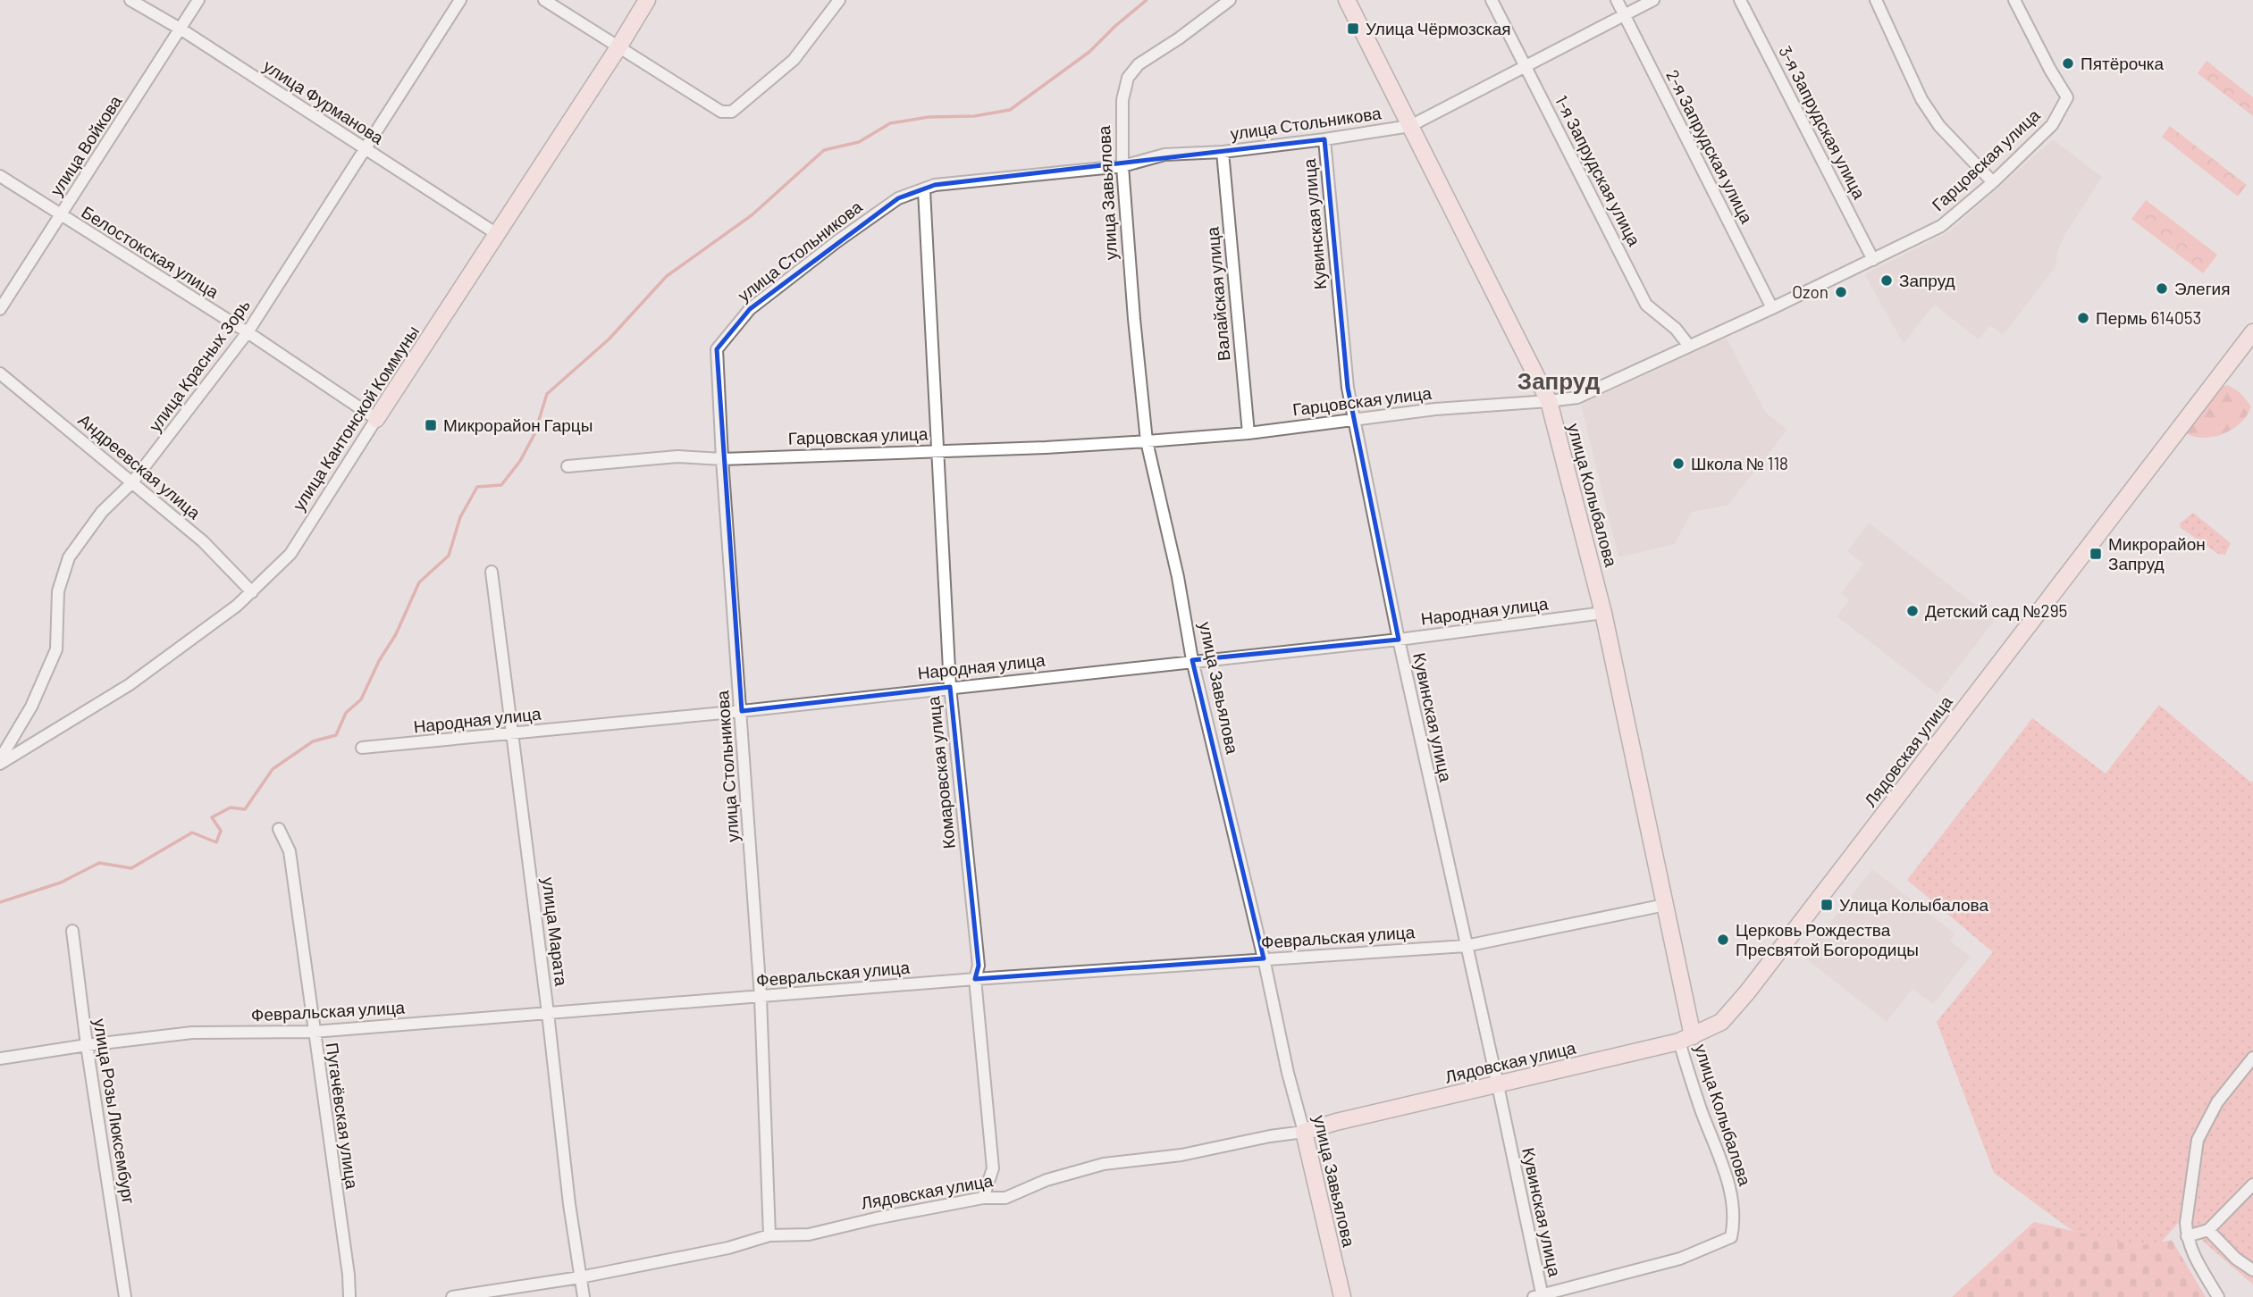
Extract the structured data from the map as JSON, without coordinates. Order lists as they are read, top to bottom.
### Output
{
  "streets": {
    "street": [
      "улица Фурманова",
      "3-я Запрудская улица",
      "улица Стольникова",
      "улица Войкова",
      "2-я Запрудская улица",
      "Гарцовская улица",
      "1-я Запрудская улица",
      "улица Завьялова",
      "Кувинская улица",
      "Белостокская улица",
      "Валайская улица",
      "улица Красных Зорь",
      "улица Кантонской Коммуны",
      "Андреевская улица",
      "улица Колыбалова",
      "Народная улица",
      "Лядовская улица",
      "Комаровская улица",
      "улица Марата",
      "Февральская улица",
      "улица Розы Люксембург",
      "Пугачёвская улица"
    ]
  },
  "crossings": [
    ["улица Фурманова", "улица Войкова"],
    ["улица Фурманова", "улица Красных Зорь"],
    ["улица Фурманова", "улица Кантонской Коммуны"],
    ["3-я Запрудская улица", "Гарцовская улица"],
    ["улица Стольникова", "2-я Запрудская улица"],
    ["улица Стольникова", "Гарцовская улица"],
    ["улица Стольникова", "1-я Запрудская улица"],
    ["улица Стольникова", "улица Завьялова"],
    ["улица Стольникова", "Кувинская улица"],
    ["улица Стольникова", "Валайская улица"],
    ["улица Стольникова", "улица Колыбалова"],
    ["улица Стольникова", "Народная улица"],
    ["улица Стольникова", "Лядовская улица"],
    ["улица Стольникова", "Комаровская улица"],
    ["улица Стольникова", "Февральская улица"],
    ["улица Войкова", "Белостокская улица"],
    ["2-я Запрудская улица", "Гарцовская улица"],
    ["Гарцовская улица", "1-я Запрудская улица"],
    ["Гарцовская улица", "улица Завьялова"],
    ["Гарцовская улица", "Кувинская улица"],
    ["Гарцовская улица", "Валайская улица"],
    ["Гарцовская улица", "улица Колыбалова"],
    ["Гарцовская улица", "Комаровская улица"],
    ["улица Завьялова", "Народная улица"],
    ["улица Завьялова", "Лядовская улица"],
    ["улица Завьялова", "Февральская улица"],
    ["Кувинская улица", "улица Колыбалова"],
    ["Кувинская улица", "Народная улица"],
    ["Кувинская улица", "Лядовская улица"],
    ["Кувинская улица", "Февральская улица"],
    ["Белостокская улица", "улица Красных Зорь"],
    ["Белостокская улица", "улица Кантонской Коммуны"],
    ["улица Красных Зорь", "Андреевская улица"],
    ["улица Кантонской Коммуны", "Андреевская улица"],
    ["улица Колыбалова", "Народная улица"],
    ["улица Колыбалова", "Лядовская улица"],
    ["улица Колыбалова", "Февральская улица"],
    ["Народная улица", "Комаровская улица"],
    ["Народная улица", "улица Марата"],
    ["Лядовская улица", "Комаровская улица"],
    ["Лядовская улица", "улица Марата"],
    ["Комаровская улица", "Февральская улица"],
    ["улица Марата", "Февральская улица"],
    ["Февральская улица", "улица Розы Люксембург"],
    ["Февральская улица", "Пугачёвская улица"]
  ],
  "districts": ["Запруд"],
  "places": {
    "transit": [
      "Улица Чёрмозская",
      "Микрорайон Гарцы",
      "Микрорайон Запруд",
      "Улица Колыбалова"
    ],
    "other": [
      "Пятёрочка",
      "Запруд",
      "Элегия",
      "Ozon",
      "Пермь 614053",
      "Школа № 118",
      "Детский сад №295",
      "Церковь Рождества Пресвятой Богородицы"
    ]
  }
}
